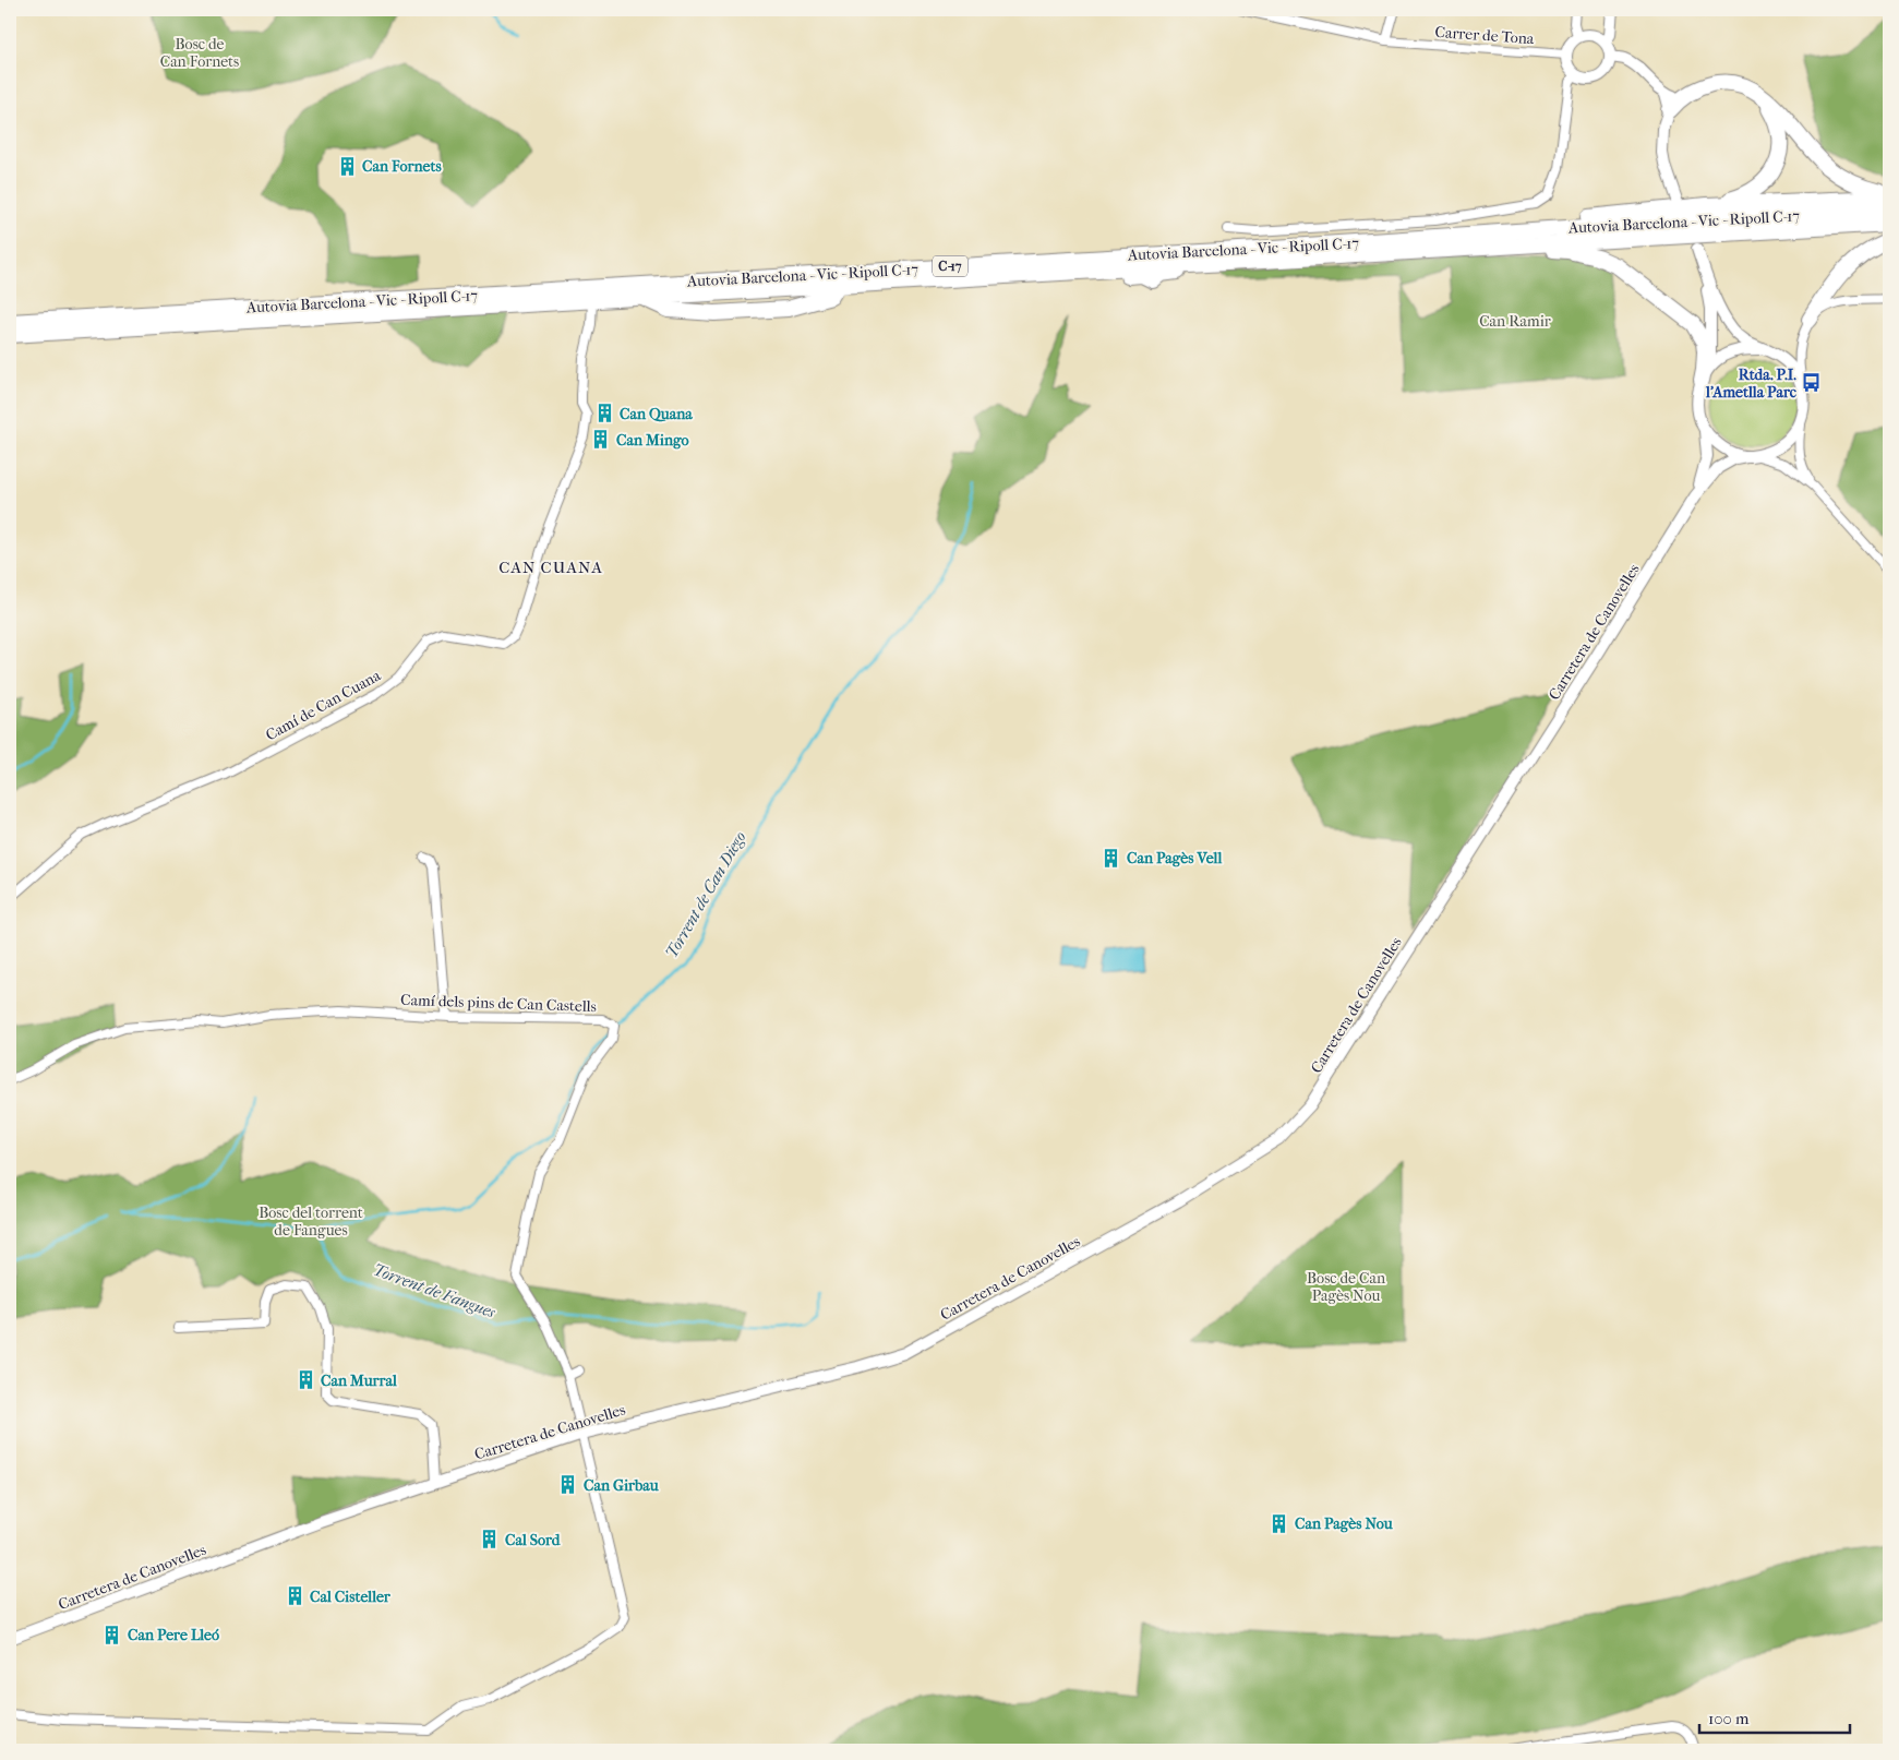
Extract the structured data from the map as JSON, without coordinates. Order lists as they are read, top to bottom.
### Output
{
  "streets": {
    "highway": ["Autovia Barcelona - Vic - Ripoll C-17", "C-17"],
    "street": [
      "Carrer de Tona",
      "Carretera de Canovelles",
      "Camí de Can Cuana",
      "Camí dels pins de Can Castells"
    ]
  },
  "crossings": [
    ["Autovia Barcelona - Vic - Ripoll C-17", "Camí de Can Cuana"],
    ["Carretera de Canovelles", "Camí dels pins de Can Castells"]
  ],
  "districts": ["CAN CUANA"],
  "water": ["Torrent de Can Diego", "Torrent de Fangues"],
  "parks": [
    "Bosc de Can Fornets",
    "Can Ramir",
    "Bosc del torrent de Fangues",
    "Bosc de Can Pagès Nou"
  ],
  "places": {
    "building": [
      "Can Fornets",
      "Can Quana",
      "Can Mingo",
      "Can Pagès Vell",
      "Can Murral",
      "Can Girbau",
      "Can Pagès Nou",
      "Cal Sord",
      "Cal Cisteller",
      "Can Pere Lleó"
    ],
    "bus stop": ["Rtda. P.I. l'Ametlla Parc"]
  },
  "scale_bar": "100 m"
}
